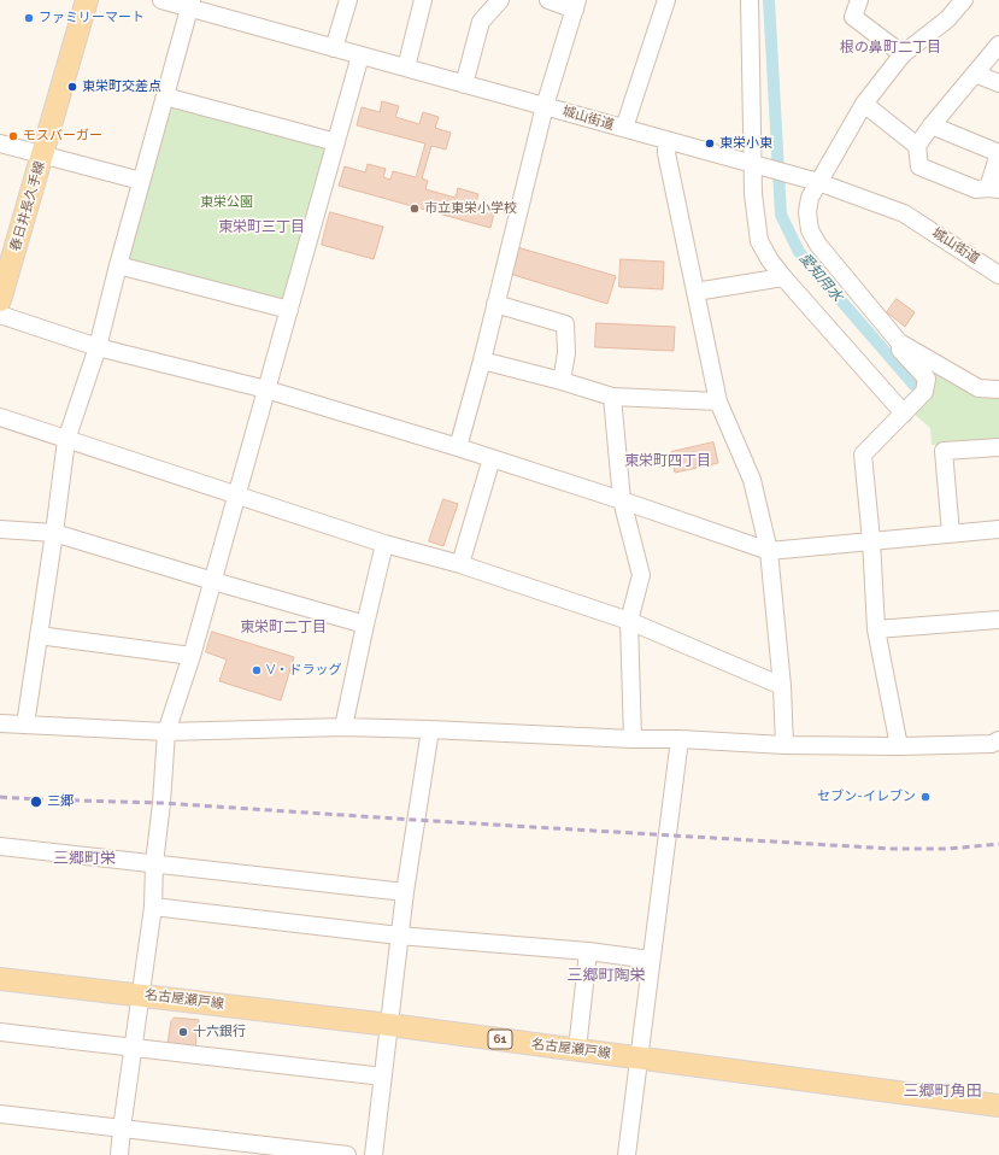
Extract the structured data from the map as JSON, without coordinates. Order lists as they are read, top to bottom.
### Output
{
  "streets": {
    "main road": ["春日井長久手線", "名古屋瀬戸線", "61"],
    "street": ["城山街道"]
  },
  "districts": [
    "根の鼻町二丁目",
    "東栄町三丁目",
    "東栄町四丁目",
    "東栄町二丁目",
    "三郷町栄",
    "三郷町陶栄",
    "三郷町角田"
  ],
  "water": ["愛知用水"],
  "parks": ["東栄公園"],
  "places": [
    "ファミリーマート",
    "東栄町交差点",
    "モスバーガー",
    "東栄小東",
    "市立東栄小学校",
    "V・ドラッグ",
    "セブン-イレブン",
    "三郷",
    "十六銀行"
  ]
}
